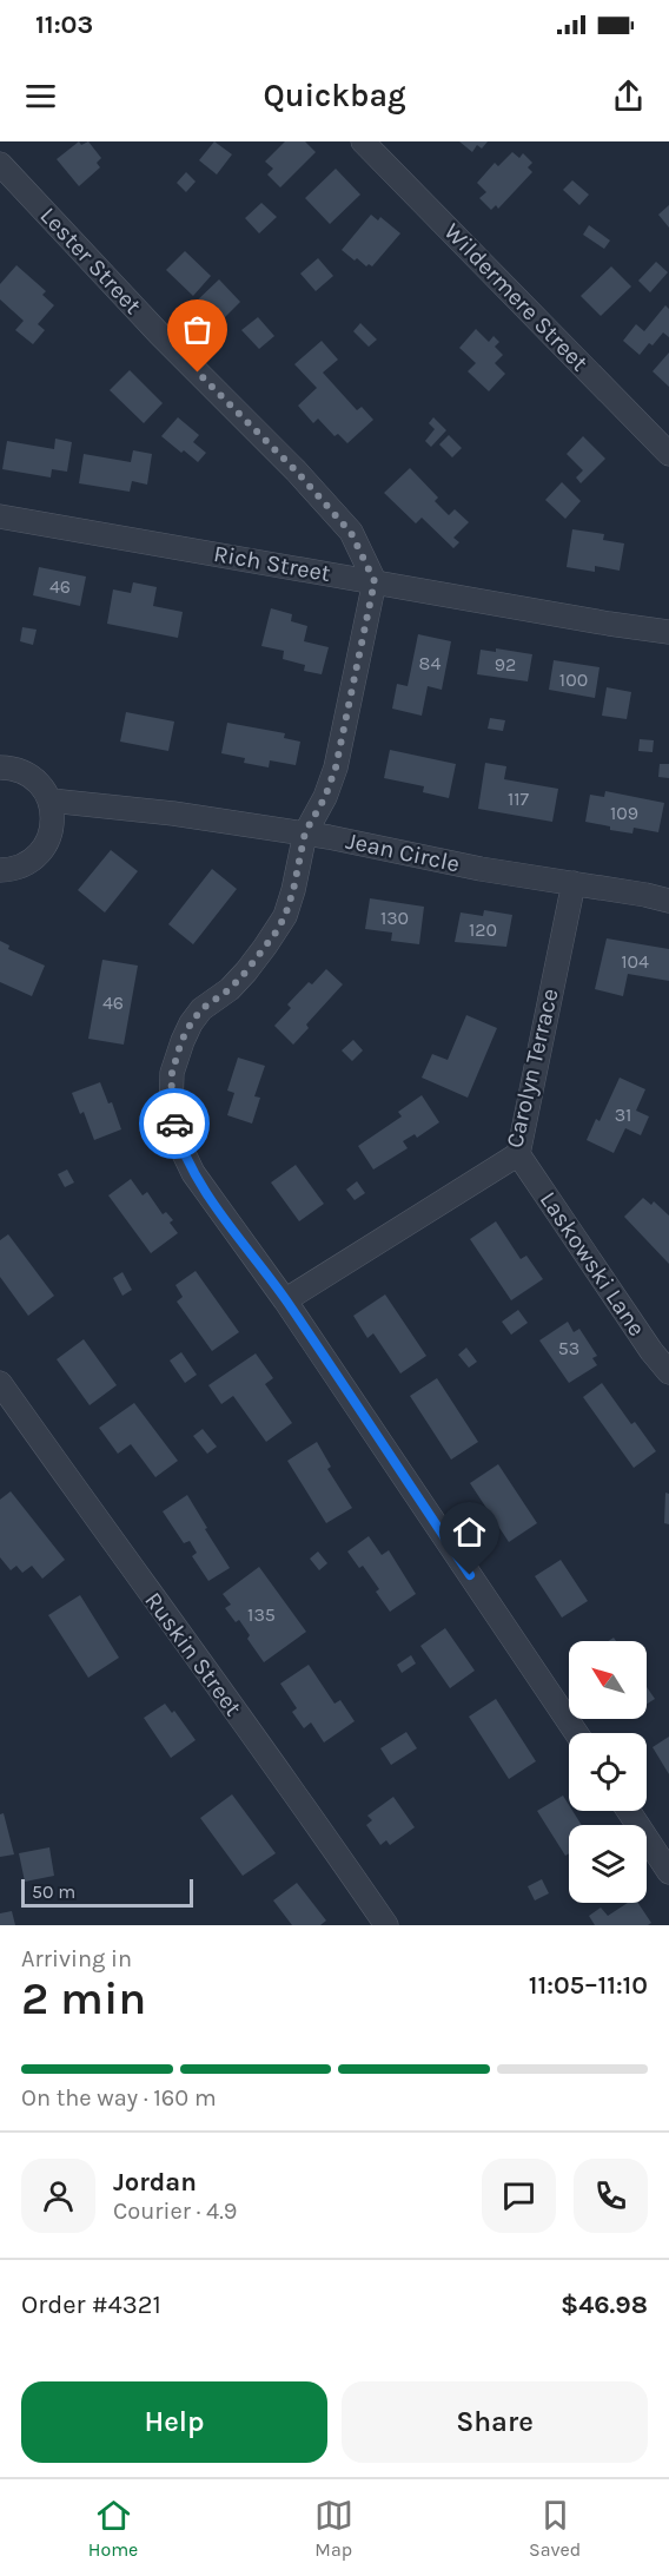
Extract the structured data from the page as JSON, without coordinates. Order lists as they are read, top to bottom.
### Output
{
  "streets": {
    "street": [
      "Lester Street",
      "Wildermere Street",
      "Rich Street",
      "Jean Circle",
      "Carolyn Terrace",
      "Laskowski Lane",
      "Ruskin Street"
    ]
  },
  "crossings": [
    ["Lester Street", "Rich Street"],
    ["Jean Circle", "Carolyn Terrace"],
    ["Carolyn Terrace", "Laskowski Lane"]
  ],
  "house_numbers": [
    "46",
    "84",
    "92",
    "100",
    "117",
    "109",
    "130",
    "120",
    "104",
    "46",
    "31",
    "53",
    "135"
  ],
  "scale_bar": "50 m",
  "north": "top left",
  "page": {
    "status": "11:03",
    "header": "Quickbag",
    "scale": "50 m",
    "heading": ["2 min", "Arriving in", "11:05–11:10"],
    "panel": [
      "Jordan",
      "Courier · 4.9",
      "Order #4321",
      "$46.98"
    ],
    "bar": "On the way · 160 m",
    "buttons": ["Help", "Share"],
    "tabs": ["Home", "Map", "Saved"]
  }
}
